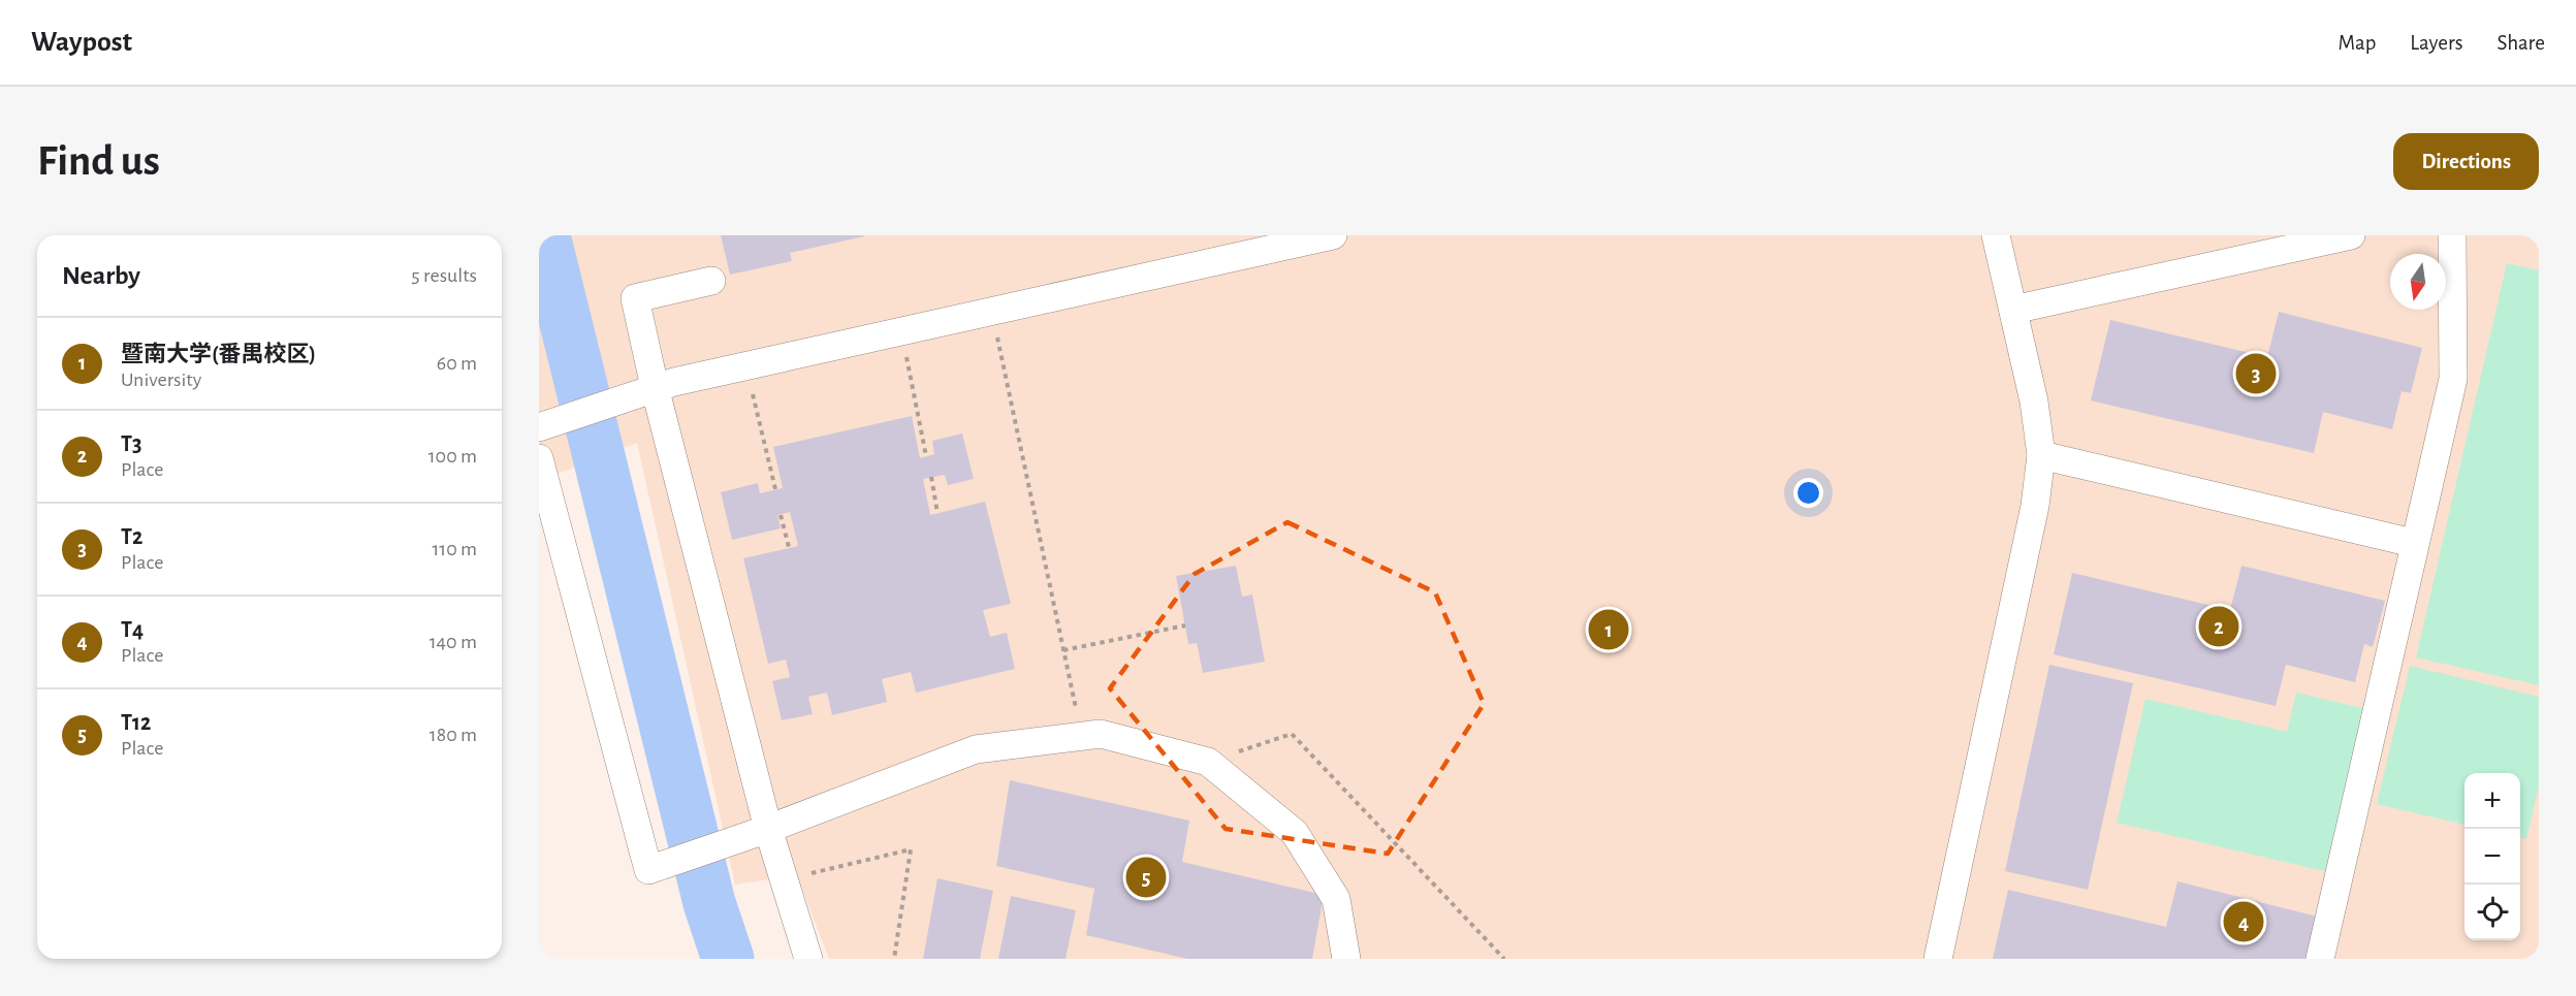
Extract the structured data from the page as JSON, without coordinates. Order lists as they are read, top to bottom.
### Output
{
  "north": "bottom",
  "page": {
    "header": "Waypost",
    "nav": ["Map", "Layers", "Share"],
    "buttons": "Directions",
    "title": "Find us",
    "heading": ["Nearby", "5 results"],
    "list": [
      {
        "mark": "1",
        "name": "暨南大学(番禺校区)",
        "note": "University",
        "value": "60 m"
      },
      {
        "mark": "2",
        "name": "T3",
        "note": "Place",
        "value": "100 m"
      },
      {
        "mark": "3",
        "name": "T2",
        "note": "Place",
        "value": "110 m"
      },
      {
        "mark": "4",
        "name": "T4",
        "note": "Place",
        "value": "140 m"
      },
      {
        "mark": "5",
        "name": "T12",
        "note": "Place",
        "value": "180 m"
      }
    ],
    "pins": [
      "3",
      "2",
      "1",
      "5",
      "4"
    ],
    "map_buttons": ["+", "−"]
  }
}
